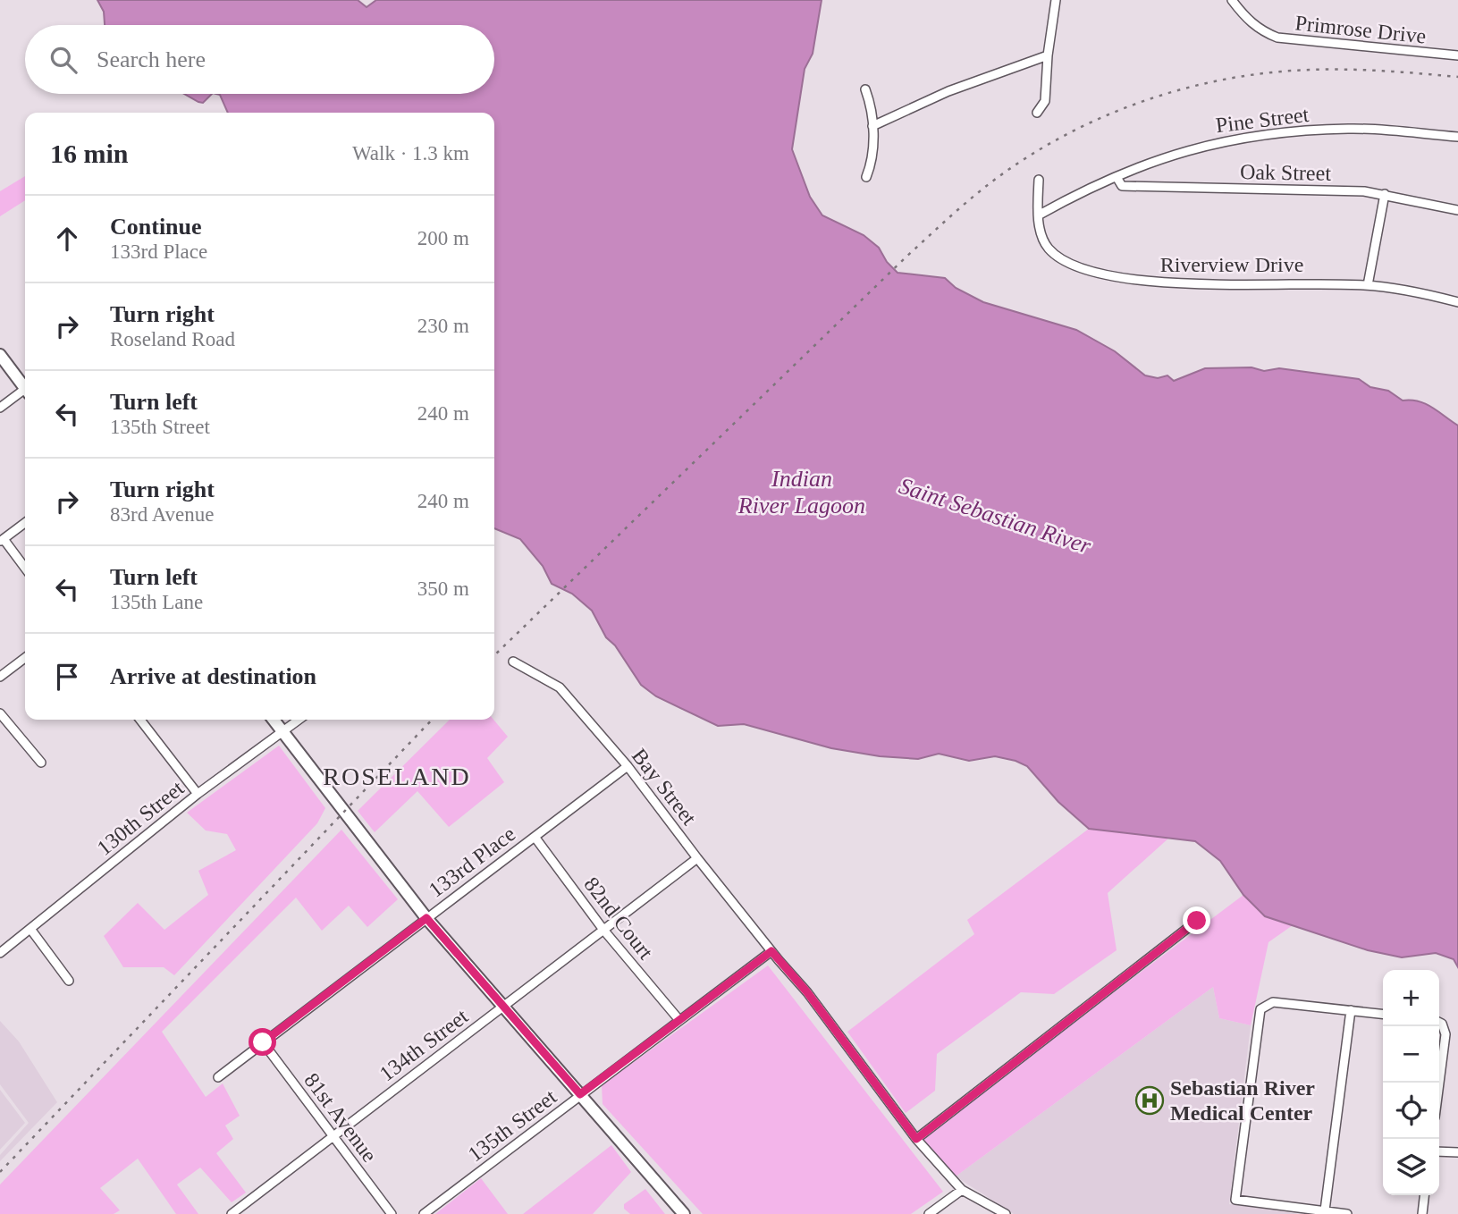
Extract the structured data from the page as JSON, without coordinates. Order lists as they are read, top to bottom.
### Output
{
  "streets": {
    "street": [
      "Primrose Drive",
      "Pine Street",
      "Oak Street",
      "Riverview Drive",
      "Bay Street",
      "130th Street",
      "133rd Place",
      "82nd Court",
      "134th Street",
      "81st Avenue",
      "135th Street"
    ]
  },
  "crossings": [
    ["Pine Street", "Oak Street"],
    ["Pine Street", "Riverview Drive"],
    ["Bay Street", "133rd Place"],
    ["Bay Street", "134th Street"],
    ["Bay Street", "135th Street"],
    ["133rd Place", "82nd Court"],
    ["133rd Place", "81st Avenue"],
    ["82nd Court", "134th Street"],
    ["82nd Court", "135th Street"],
    ["134th Street", "81st Avenue"]
  ],
  "districts": ["ROSELAND"],
  "water": ["Indian River Lagoon", "Saint Sebastian River"],
  "places": {
    "hospital": ["Sebastian River Medical Center"]
  },
  "page": {
    "search": "Search here",
    "heading": ["16 min", "Walk · 1.3 km"],
    "list": [
      ["Continue", "133rd Place", "200 m"],
      ["Turn right", "Roseland Road", "230 m"],
      ["Turn left", "135th Street", "240 m"],
      ["Turn right", "83rd Avenue", "240 m"],
      ["Turn left", "135th Lane", "350 m"],
      "Arrive at destination"
    ],
    "map_buttons": ["+", "−"]
  }
}
